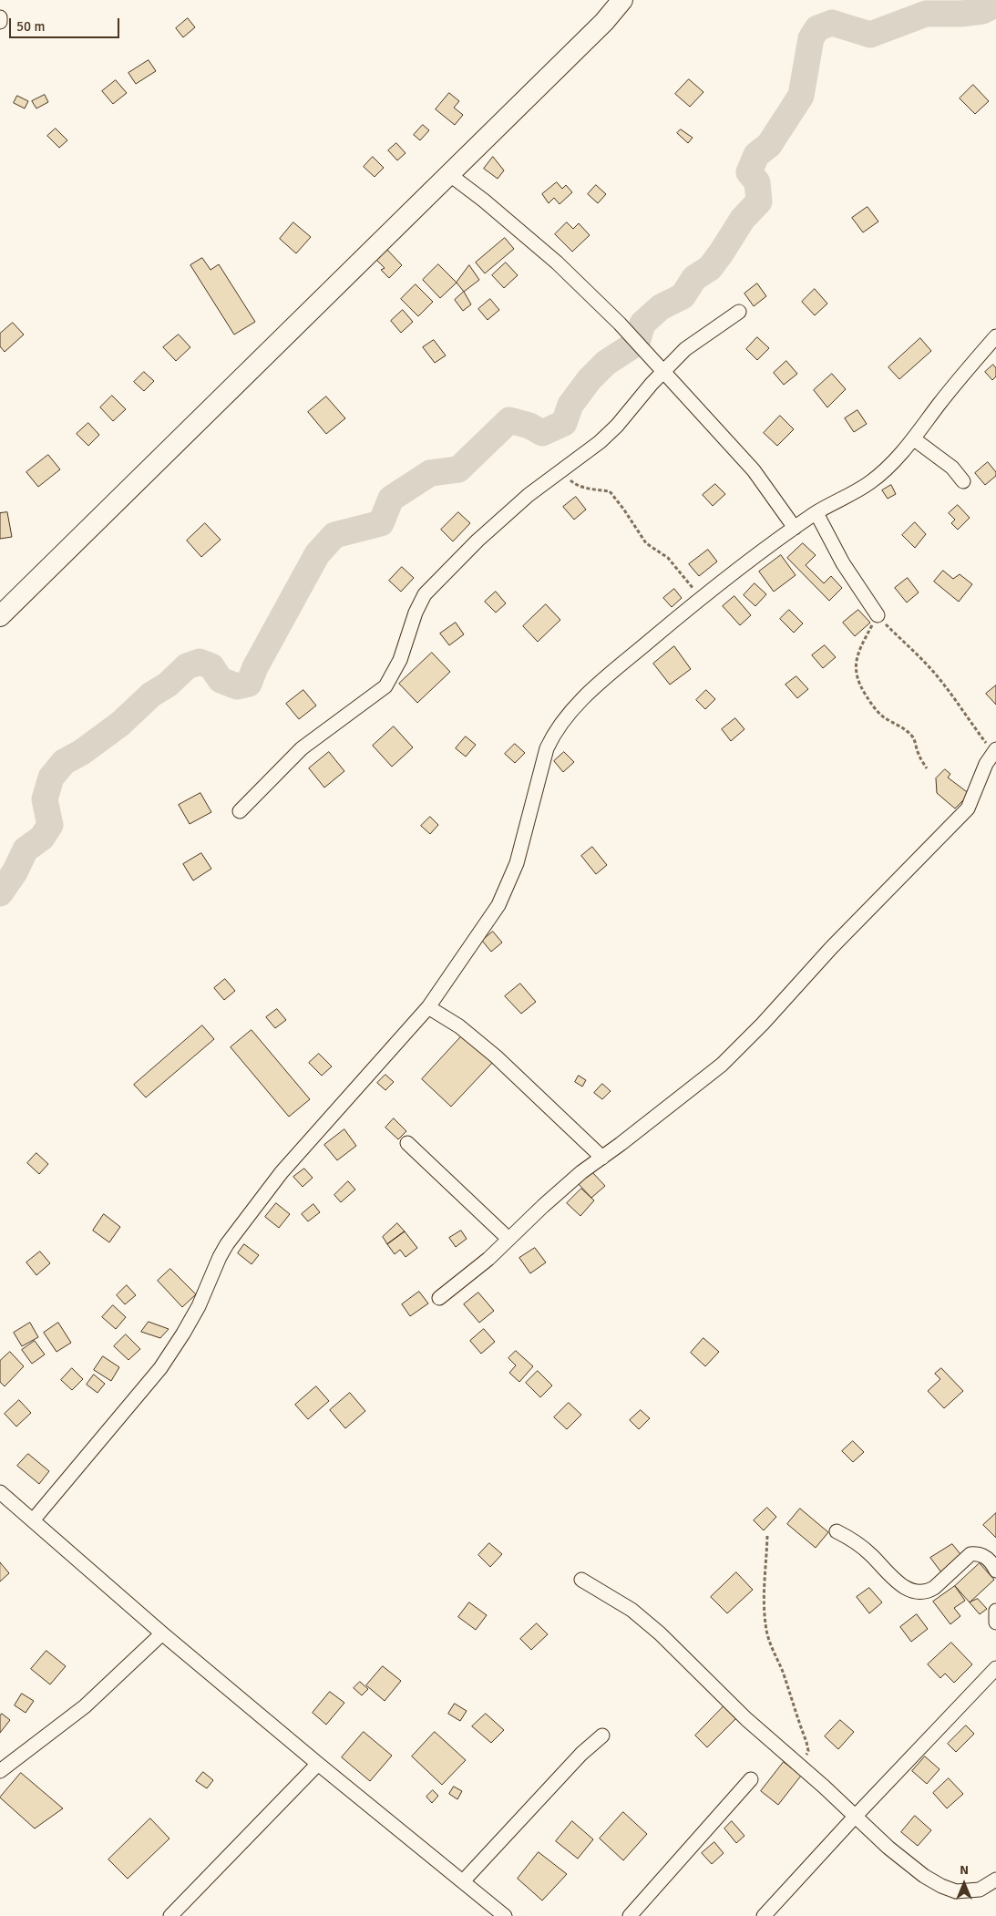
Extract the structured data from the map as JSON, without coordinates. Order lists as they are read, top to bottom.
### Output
{
  "scale_bar": "50 m",
  "north": "top"
}
